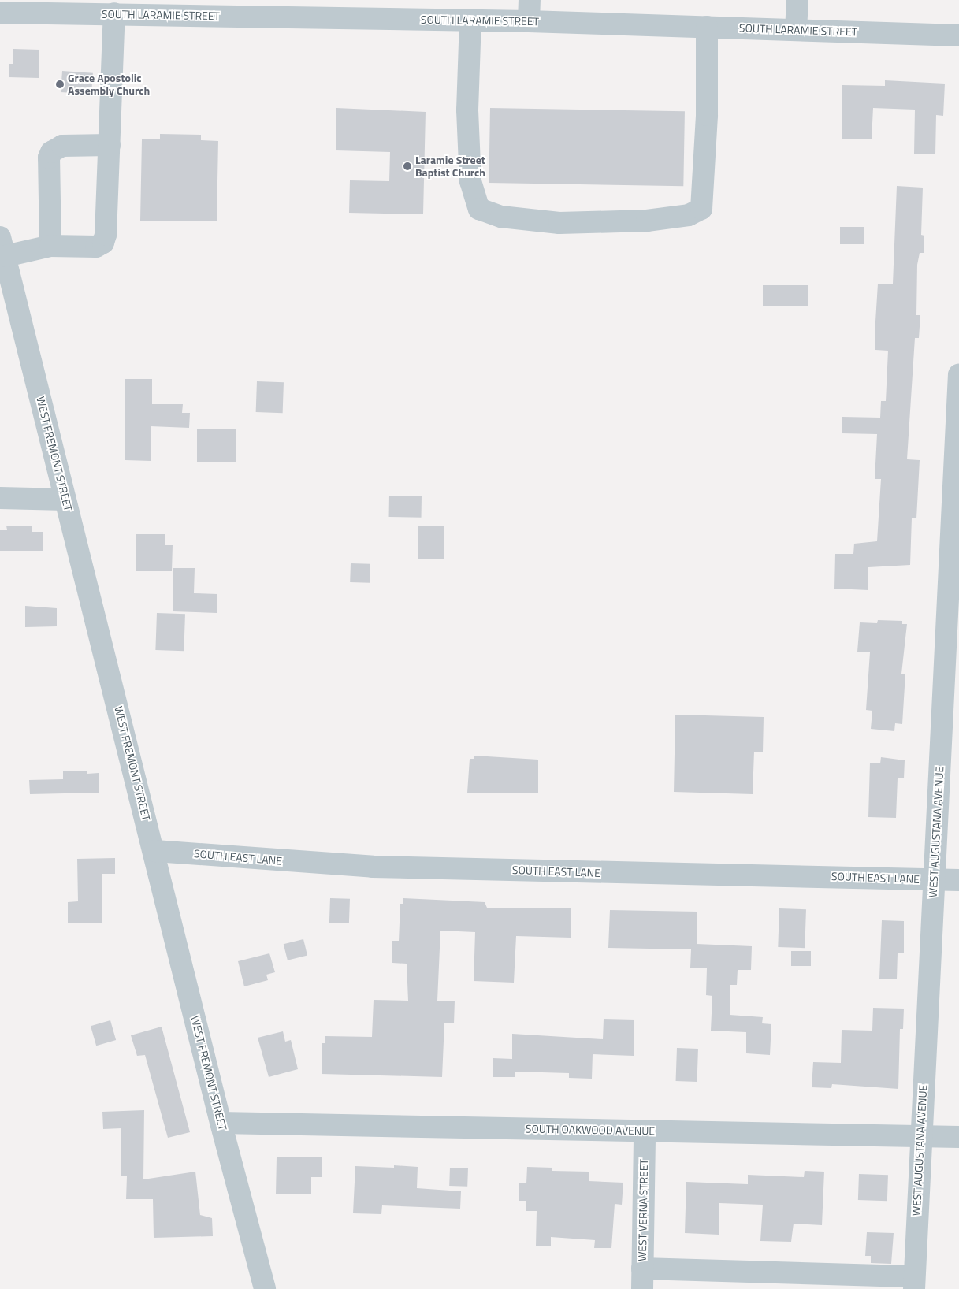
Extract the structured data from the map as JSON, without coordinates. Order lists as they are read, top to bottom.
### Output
{
  "streets": {
    "street": [
      "SOUTH LARAMIE STREET",
      "WEST FREMONT STREET",
      "WEST AUGUSTANA AVENUE",
      "SOUTH EAST LANE",
      "SOUTH OAKWOOD AVENUE",
      "WEST VERNA STREET"
    ]
  },
  "crossings": [
    ["WEST FREMONT STREET", "SOUTH EAST LANE"],
    ["WEST FREMONT STREET", "SOUTH OAKWOOD AVENUE"],
    ["WEST AUGUSTANA AVENUE", "SOUTH EAST LANE"],
    ["WEST AUGUSTANA AVENUE", "SOUTH OAKWOOD AVENUE"],
    ["SOUTH OAKWOOD AVENUE", "WEST VERNA STREET"]
  ],
  "places": ["Grace Apostolic Assembly Church", "Laramie Street Baptist Church"]
}
